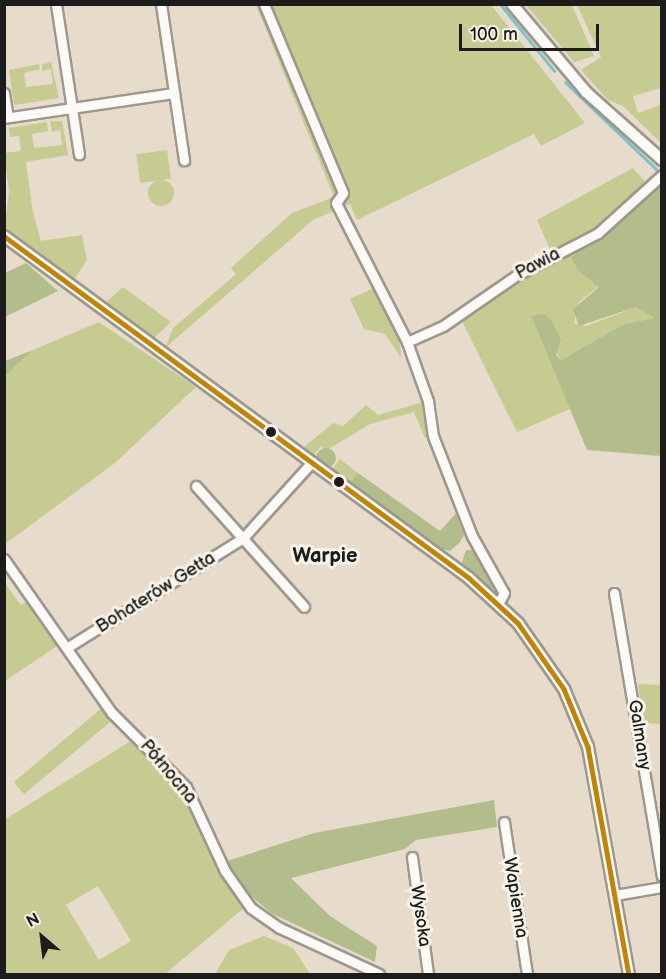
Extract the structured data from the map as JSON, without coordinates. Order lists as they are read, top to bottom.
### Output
{
  "streets": {
    "street": [
      "Pawia",
      "Bohaterów Getta",
      "Galmany",
      "Północna",
      "Wapienna",
      "Wysoka"
    ]
  },
  "crossings": [
    ["Bohaterów Getta", "Północna"]
  ],
  "districts": ["Warpie"],
  "scale_bar": "100 m",
  "north": "top left"
}
